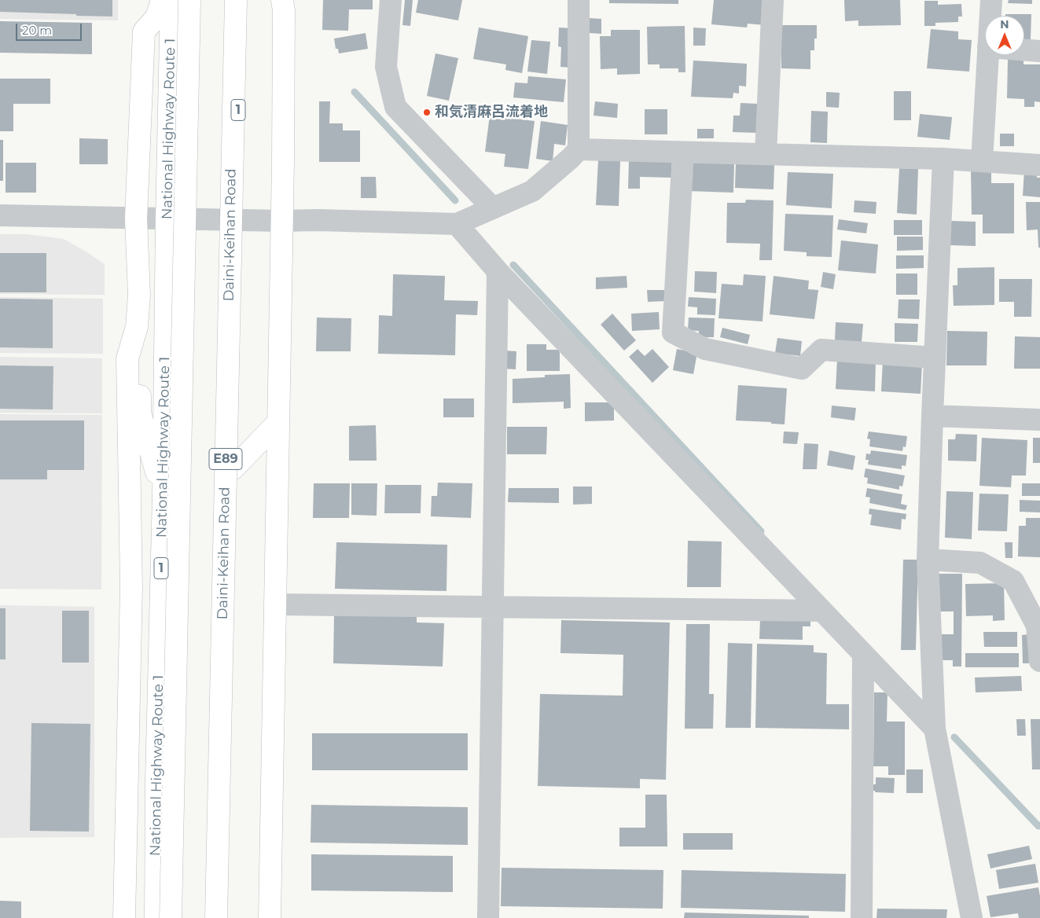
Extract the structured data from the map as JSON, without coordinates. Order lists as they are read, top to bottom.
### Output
{
  "streets": {
    "highway": [
      "1",
      "National Highway Route 1",
      "Daini-Keihan Road",
      "E89"
    ]
  },
  "places": ["和気清麻呂流着地"],
  "scale_bar": "20 m",
  "north": "top"
}
